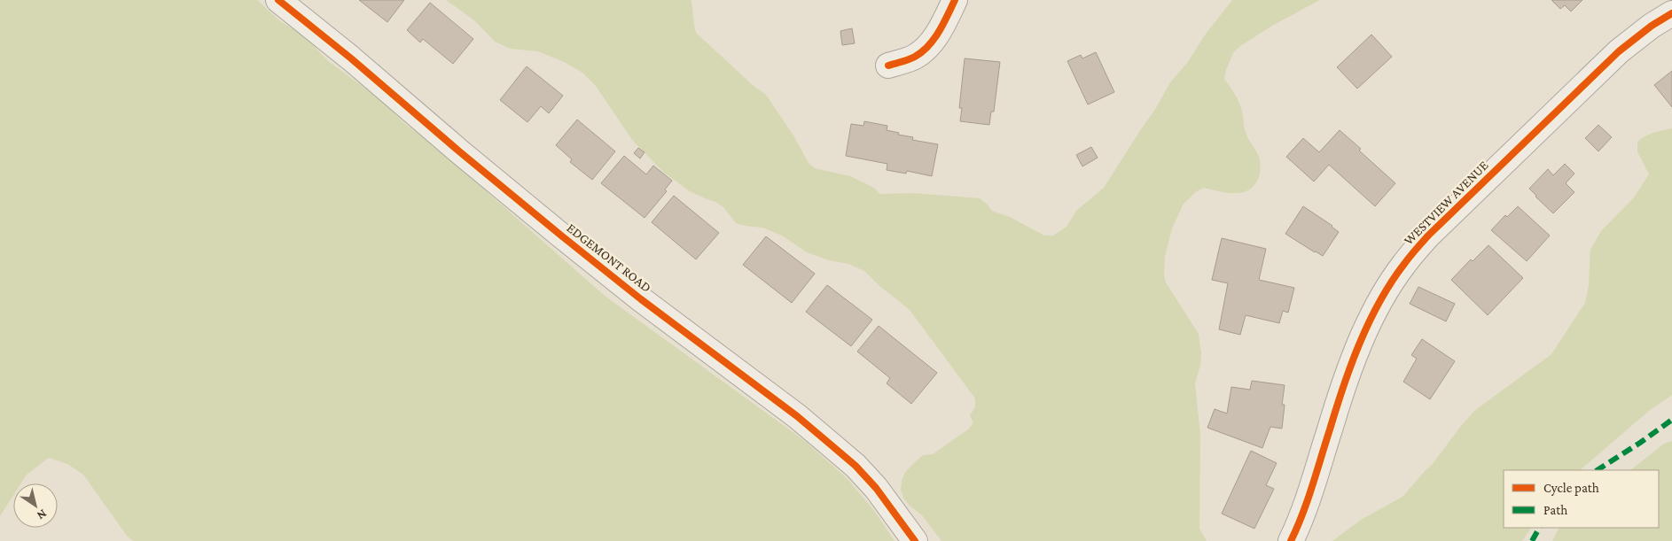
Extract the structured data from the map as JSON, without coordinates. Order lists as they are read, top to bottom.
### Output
{
  "streets": {
    "street": ["WESTVIEW AVENUE", "EDGEMONT ROAD"]
  },
  "legend": ["Cycle path", "Path"],
  "north": "bottom right"
}
